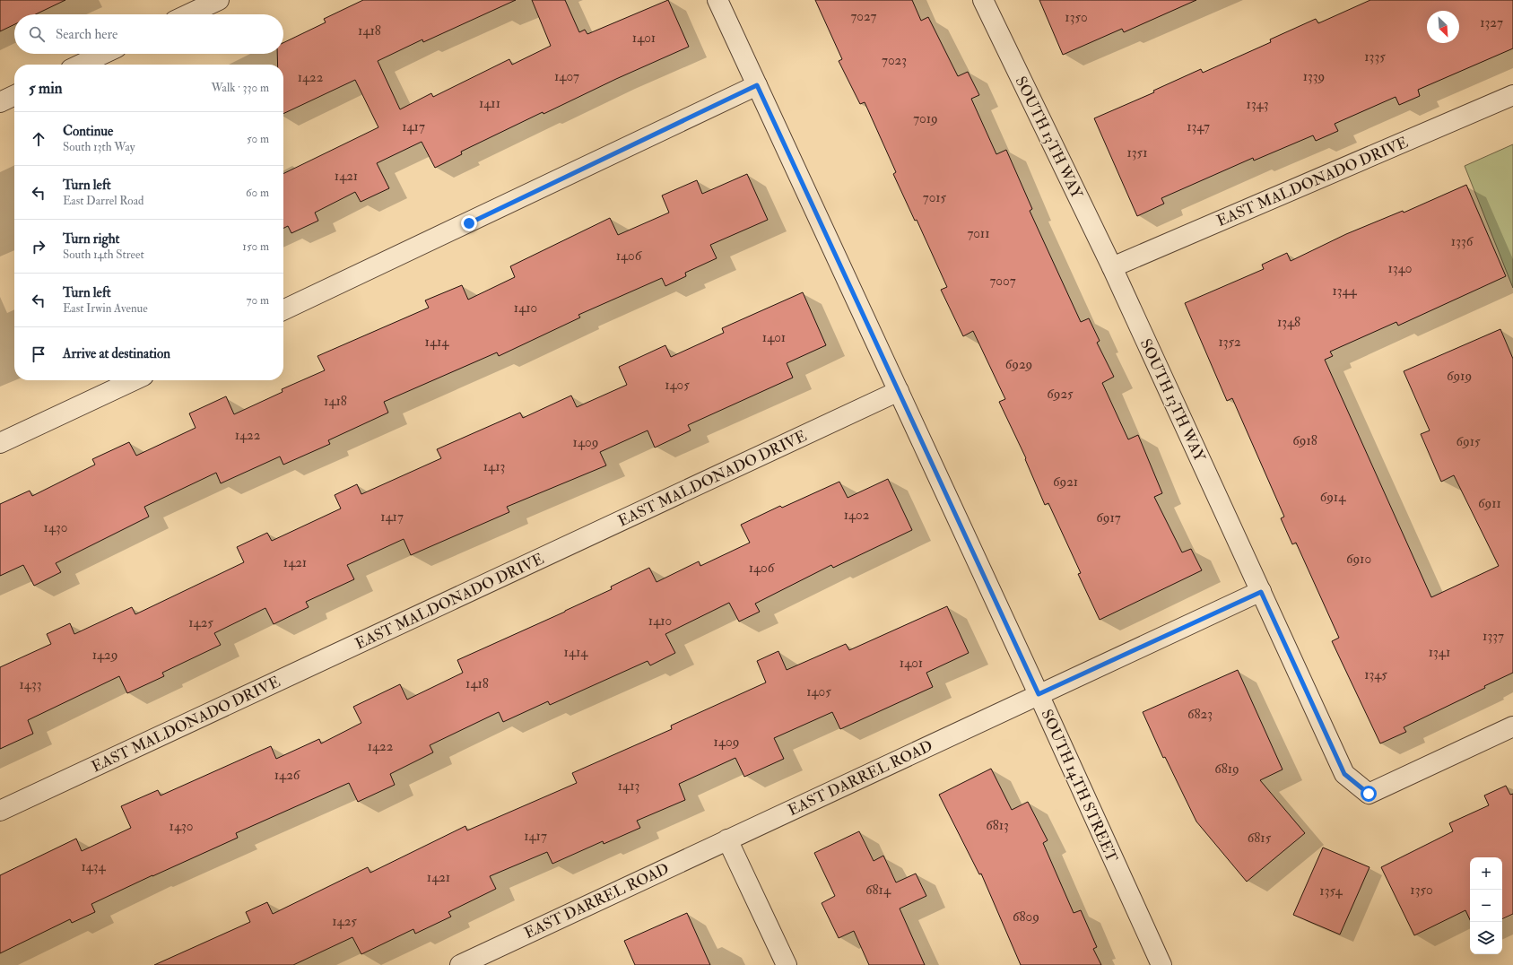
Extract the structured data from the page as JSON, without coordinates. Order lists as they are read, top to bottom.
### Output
{
  "streets": {
    "street": [
      "SOUTH 13TH WAY",
      "EAST MALDONADO DRIVE",
      "EAST DARREL ROAD",
      "SOUTH 14TH STREET"
    ]
  },
  "crossings": [
    ["SOUTH 13TH WAY", "EAST MALDONADO DRIVE"],
    ["SOUTH 13TH WAY", "EAST DARREL ROAD"],
    ["EAST MALDONADO DRIVE", "SOUTH 14TH STREET"],
    ["EAST DARREL ROAD", "SOUTH 14TH STREET"]
  ],
  "house_numbers": [
    "7027",
    "1350",
    "1327",
    "1418",
    "1401",
    "1335",
    "7023",
    "1407",
    "1339",
    "1422",
    "1411",
    "1343",
    "7019",
    "1417",
    "1347",
    "1351",
    "1421",
    "7015",
    "7011",
    "1336",
    "1406",
    "1340",
    "7007",
    "1344",
    "1410",
    "1348",
    "1401",
    "1414",
    "1352",
    "6929",
    "6919",
    "1405",
    "6925",
    "1418",
    "1422",
    "6918",
    "6915",
    "1409",
    "1413",
    "6921",
    "6914",
    "6911",
    "1402",
    "1417",
    "6917",
    "1430",
    "6910",
    "1421",
    "1406",
    "1410",
    "1425",
    "1337",
    "1414",
    "1341",
    "1429",
    "1401",
    "1345",
    "1418",
    "1433",
    "1405",
    "6823",
    "1409",
    "1422",
    "6819",
    "1426",
    "1413",
    "6813",
    "1430",
    "1417",
    "6815",
    "1434",
    "1421",
    "6814",
    "1350",
    "1354",
    "6809",
    "1425"
  ],
  "north": "bottom right",
  "page": {
    "search": "Search here",
    "heading": ["5 min", "Walk · 330 m"],
    "list": [
      ["Continue", "South 13th Way", "50 m"],
      ["Turn left", "East Darrel Road", "60 m"],
      ["Turn right", "South 14th Street", "150 m"],
      ["Turn left", "East Irwin Avenue", "70 m"],
      "Arrive at destination"
    ],
    "map_buttons": ["+", "−"]
  }
}
